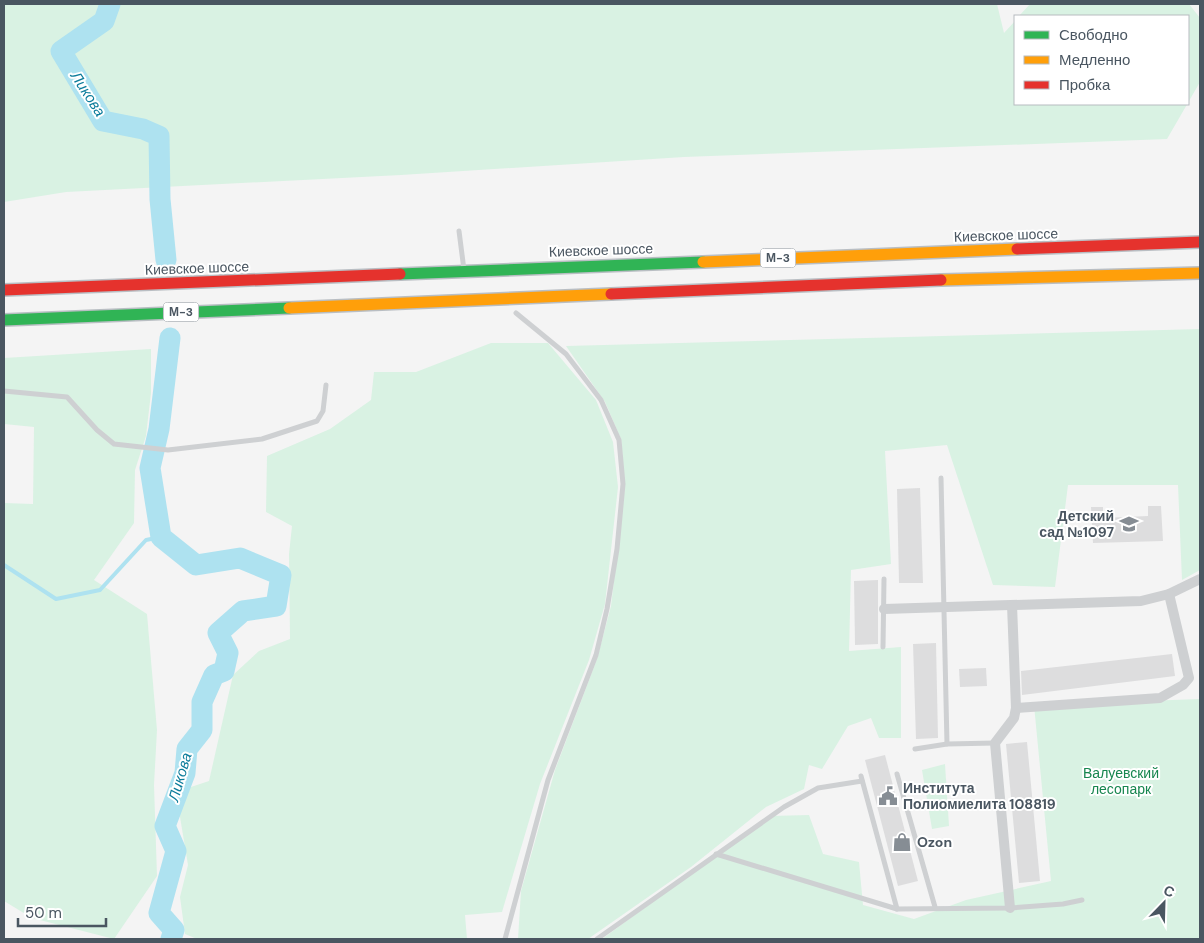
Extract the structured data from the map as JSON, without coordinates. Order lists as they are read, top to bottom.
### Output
{
  "streets": {
    "highway": ["Киевское шоссе", "М-3"]
  },
  "water": ["Ликова"],
  "parks": ["Валуевский лесопарк"],
  "places": {
    "school or university": ["Детский сад №1097"],
    "public building": ["Института Полиомиелита 108819"],
    "shop": ["Ozon"]
  },
  "legend": ["Свободно", "Медленно", "Пробка"],
  "scale_bar": "50 m",
  "north": "top right"
}
